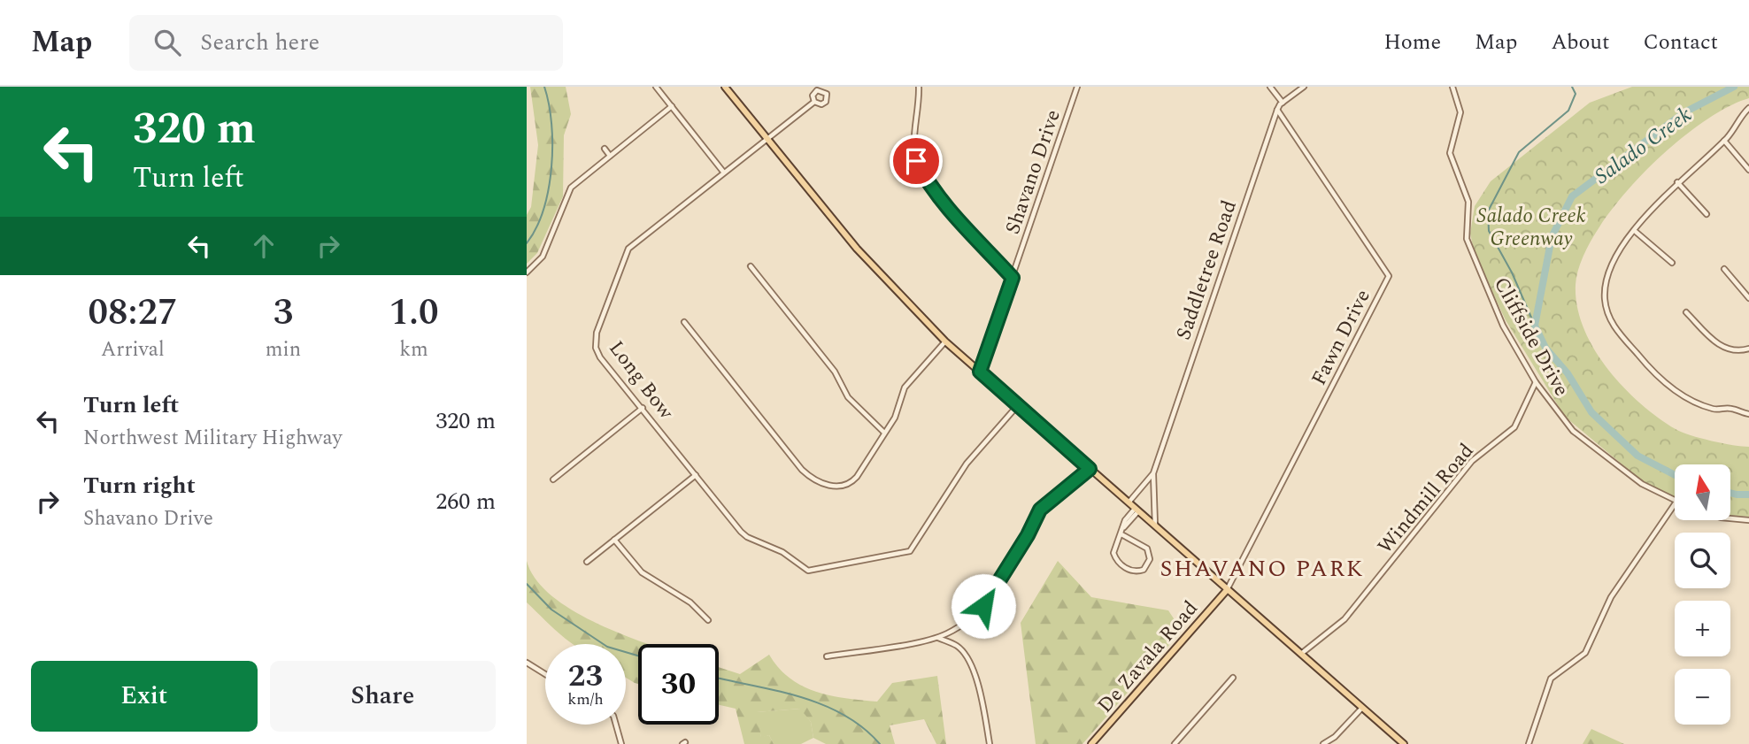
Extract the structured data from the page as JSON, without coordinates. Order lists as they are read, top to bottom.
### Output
{
  "streets": {
    "main road": ["De Zavala Road"],
    "street": [
      "Shavano Drive",
      "Saddletree Road",
      "Cliffside Drive",
      "Fawn Drive",
      "Long Bow",
      "Windmill Road"
    ]
  },
  "crossings": [
    ["Saddletree Road", "Fawn Drive"],
    ["Cliffside Drive", "Windmill Road"],
    ["Fawn Drive", "De Zavala Road"]
  ],
  "districts": ["SHAVANO PARK"],
  "water": ["Salado Creek"],
  "parks": ["Salado Creek Greenway"],
  "north": "top",
  "page": {
    "header": "Map",
    "search": "Search here",
    "nav": [
      "Home",
      "Map",
      "About",
      "Contact"
    ],
    "turn": ["320 m", "Turn left"],
    "eta": [
      "08:27",
      "Arrival",
      "3",
      "min",
      "1.0",
      "km"
    ],
    "list": [
      {
        "name": "Turn left",
        "note": "Northwest Military Highway",
        "value": "320 m"
      },
      {
        "name": "Turn right",
        "note": "Shavano Drive",
        "value": "260 m"
      }
    ],
    "map_buttons": ["+", "−"],
    "speed": "23 km/h",
    "limit": "30",
    "buttons": ["Exit", "Share"]
  }
}
